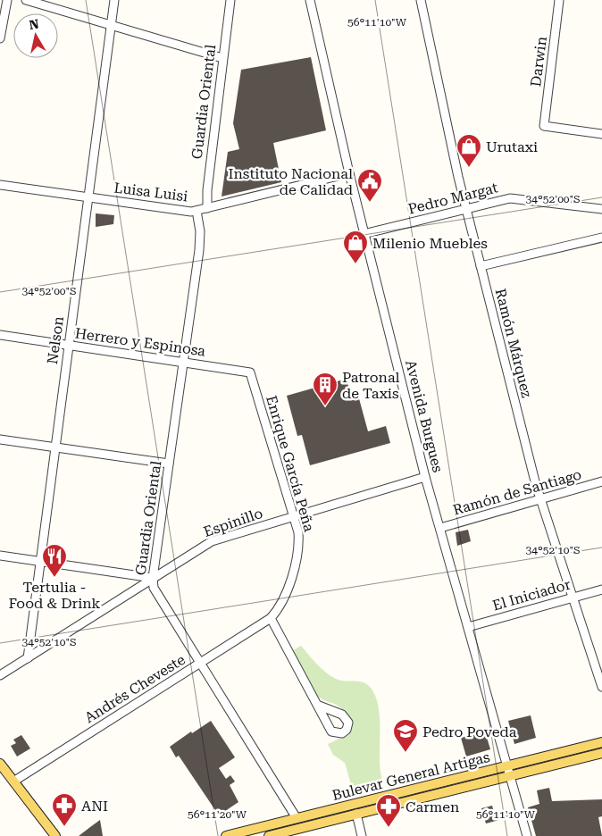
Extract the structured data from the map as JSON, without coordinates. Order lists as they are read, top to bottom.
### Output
{
  "streets": {
    "main road": ["Bulevar General Artigas"],
    "street": [
      "Darwin",
      "Guardia Oriental",
      "Luisa Luisi",
      "Pedro Margat",
      "Nelson",
      "Herrero y Espinosa",
      "Ramón Márquez",
      "Avenida Burgues",
      "Enrique García Peña",
      "Ramón de Santiago",
      "Espinillo",
      "El Iniciador",
      "Andrés Cheveste"
    ]
  },
  "crossings": [
    ["Guardia Oriental", "Luisa Luisi"],
    ["Guardia Oriental", "Herrero y Espinosa"],
    ["Guardia Oriental", "Espinillo"],
    ["Guardia Oriental", "Andrés Cheveste"],
    ["Guardia Oriental", "Bulevar General Artigas"],
    ["Luisa Luisi", "Nelson"],
    ["Luisa Luisi", "Avenida Burgues"],
    ["Pedro Margat", "Ramón Márquez"],
    ["Pedro Margat", "Avenida Burgues"],
    ["Nelson", "Herrero y Espinosa"],
    ["Nelson", "Espinillo"],
    ["Herrero y Espinosa", "Enrique García Peña"],
    ["Ramón Márquez", "Ramón de Santiago"],
    ["Ramón Márquez", "El Iniciador"],
    ["Avenida Burgues", "Ramón de Santiago"],
    ["Avenida Burgues", "Espinillo"],
    ["Avenida Burgues", "El Iniciador"],
    ["Avenida Burgues", "Bulevar General Artigas"],
    ["Enrique García Peña", "Espinillo"],
    ["Enrique García Peña", "Andrés Cheveste"]
  ],
  "places": {
    "shop": ["Urutaxi", "Milenio Muebles"],
    "public building": ["Instituto Nacional de Calidad"],
    "building": ["Patronal de Taxis"],
    "restaurant": ["Tertulia - Food & Drink"],
    "school or university": ["Pedro Poveda"],
    "pharmacy": ["ANI", "Carmen"]
  },
  "north": "top",
  "coordinates": [
    "56°11'10\"W",
    "34°52'00\"S",
    "34°52'10\"S",
    "56°11'20\"W"
  ]
}
